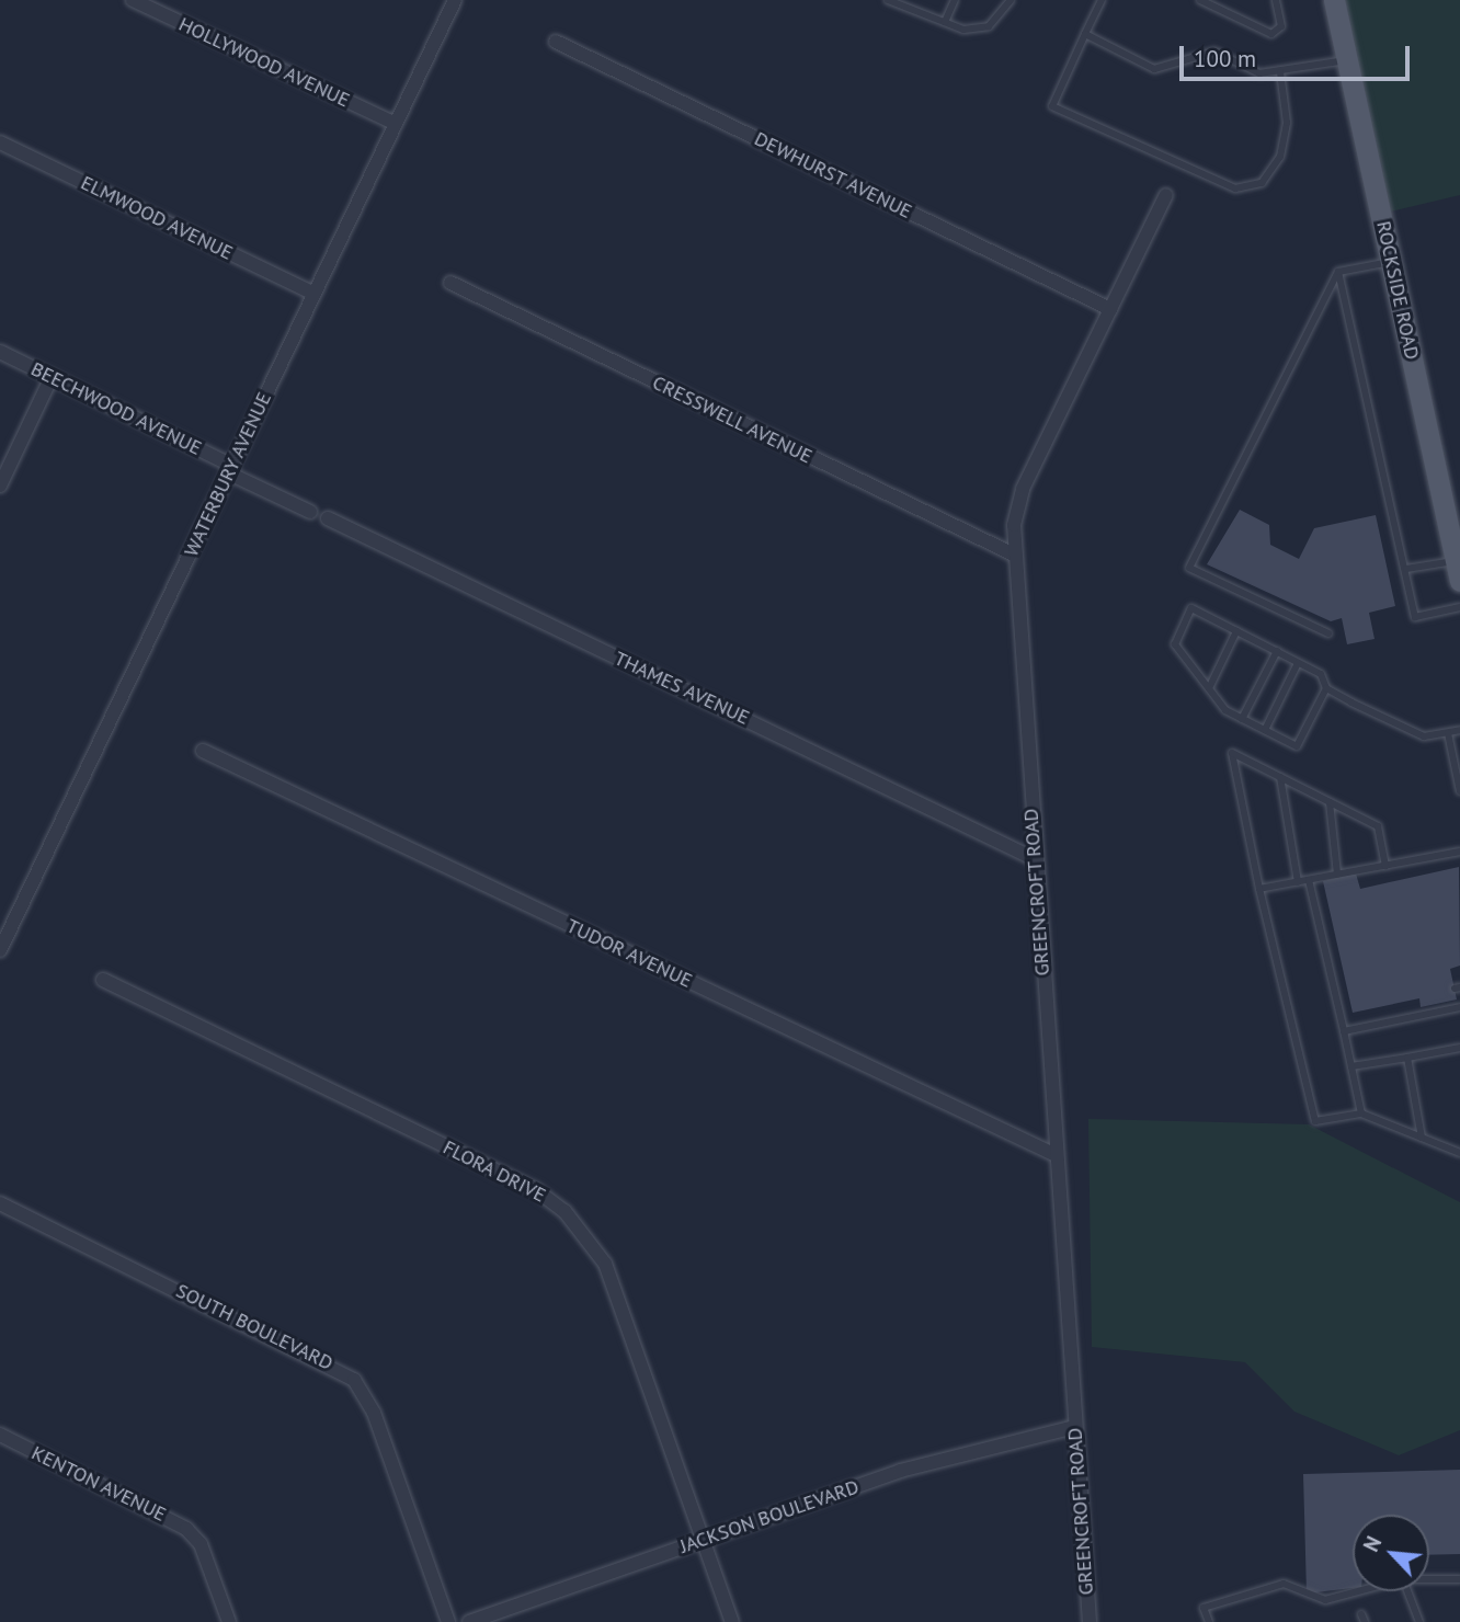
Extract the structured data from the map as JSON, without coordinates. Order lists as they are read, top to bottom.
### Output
{
  "streets": {
    "main road": ["ROCKSIDE ROAD"],
    "street": [
      "HOLLYWOOD AVENUE",
      "DEWHURST AVENUE",
      "ELMWOOD AVENUE",
      "BEECHWOOD AVENUE",
      "CRESSWELL AVENUE",
      "WATERBURY AVENUE",
      "THAMES AVENUE",
      "GREENCROFT ROAD",
      "TUDOR AVENUE",
      "FLORA DRIVE",
      "SOUTH BOULEVARD",
      "KENTON AVENUE",
      "JACKSON BOULEVARD"
    ]
  },
  "crossings": [
    ["HOLLYWOOD AVENUE", "WATERBURY AVENUE"],
    ["DEWHURST AVENUE", "GREENCROFT ROAD"],
    ["ELMWOOD AVENUE", "WATERBURY AVENUE"],
    ["BEECHWOOD AVENUE", "WATERBURY AVENUE"],
    ["CRESSWELL AVENUE", "GREENCROFT ROAD"],
    ["THAMES AVENUE", "GREENCROFT ROAD"],
    ["GREENCROFT ROAD", "TUDOR AVENUE"],
    ["GREENCROFT ROAD", "JACKSON BOULEVARD"],
    ["FLORA DRIVE", "JACKSON BOULEVARD"]
  ],
  "scale_bar": "100 m",
  "north": "top left"
}
